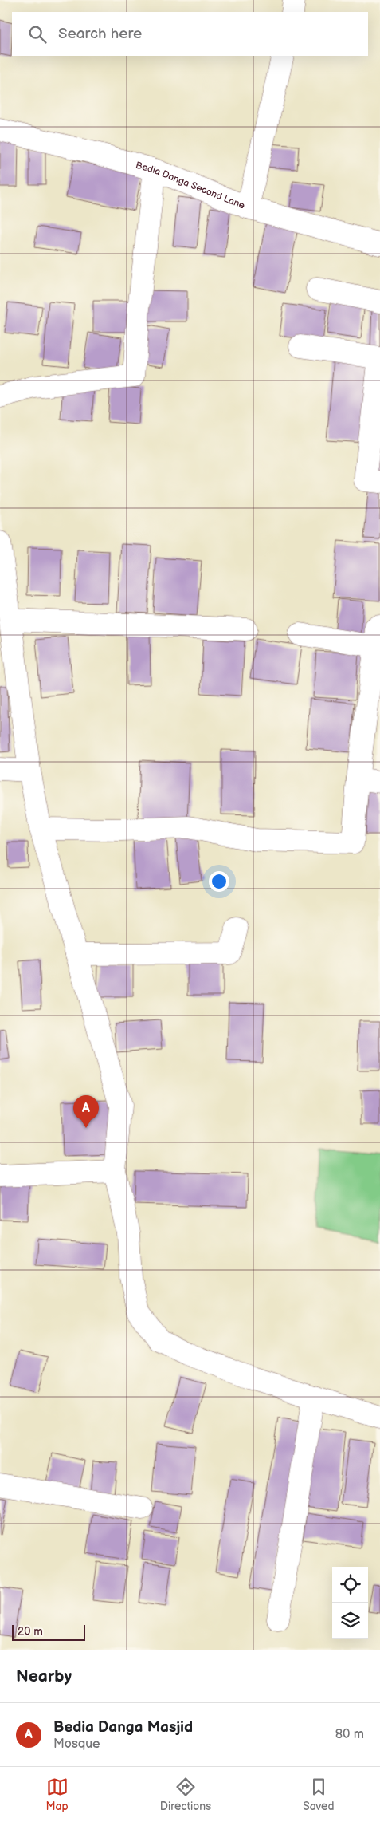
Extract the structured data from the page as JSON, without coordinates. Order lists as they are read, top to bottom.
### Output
{
  "streets": {
    "street": ["Bedia Danga Second Lane"]
  },
  "scale_bar": "20 m",
  "page": {
    "search": "Search here",
    "pins": "A",
    "scale": "20 m",
    "heading": "Nearby",
    "list": [
      {
        "mark": "A",
        "name": "Bedia Danga Masjid",
        "note": "Mosque",
        "value": "80 m"
      }
    ],
    "nav": ["Map", "Directions", "Saved"]
  }
}
